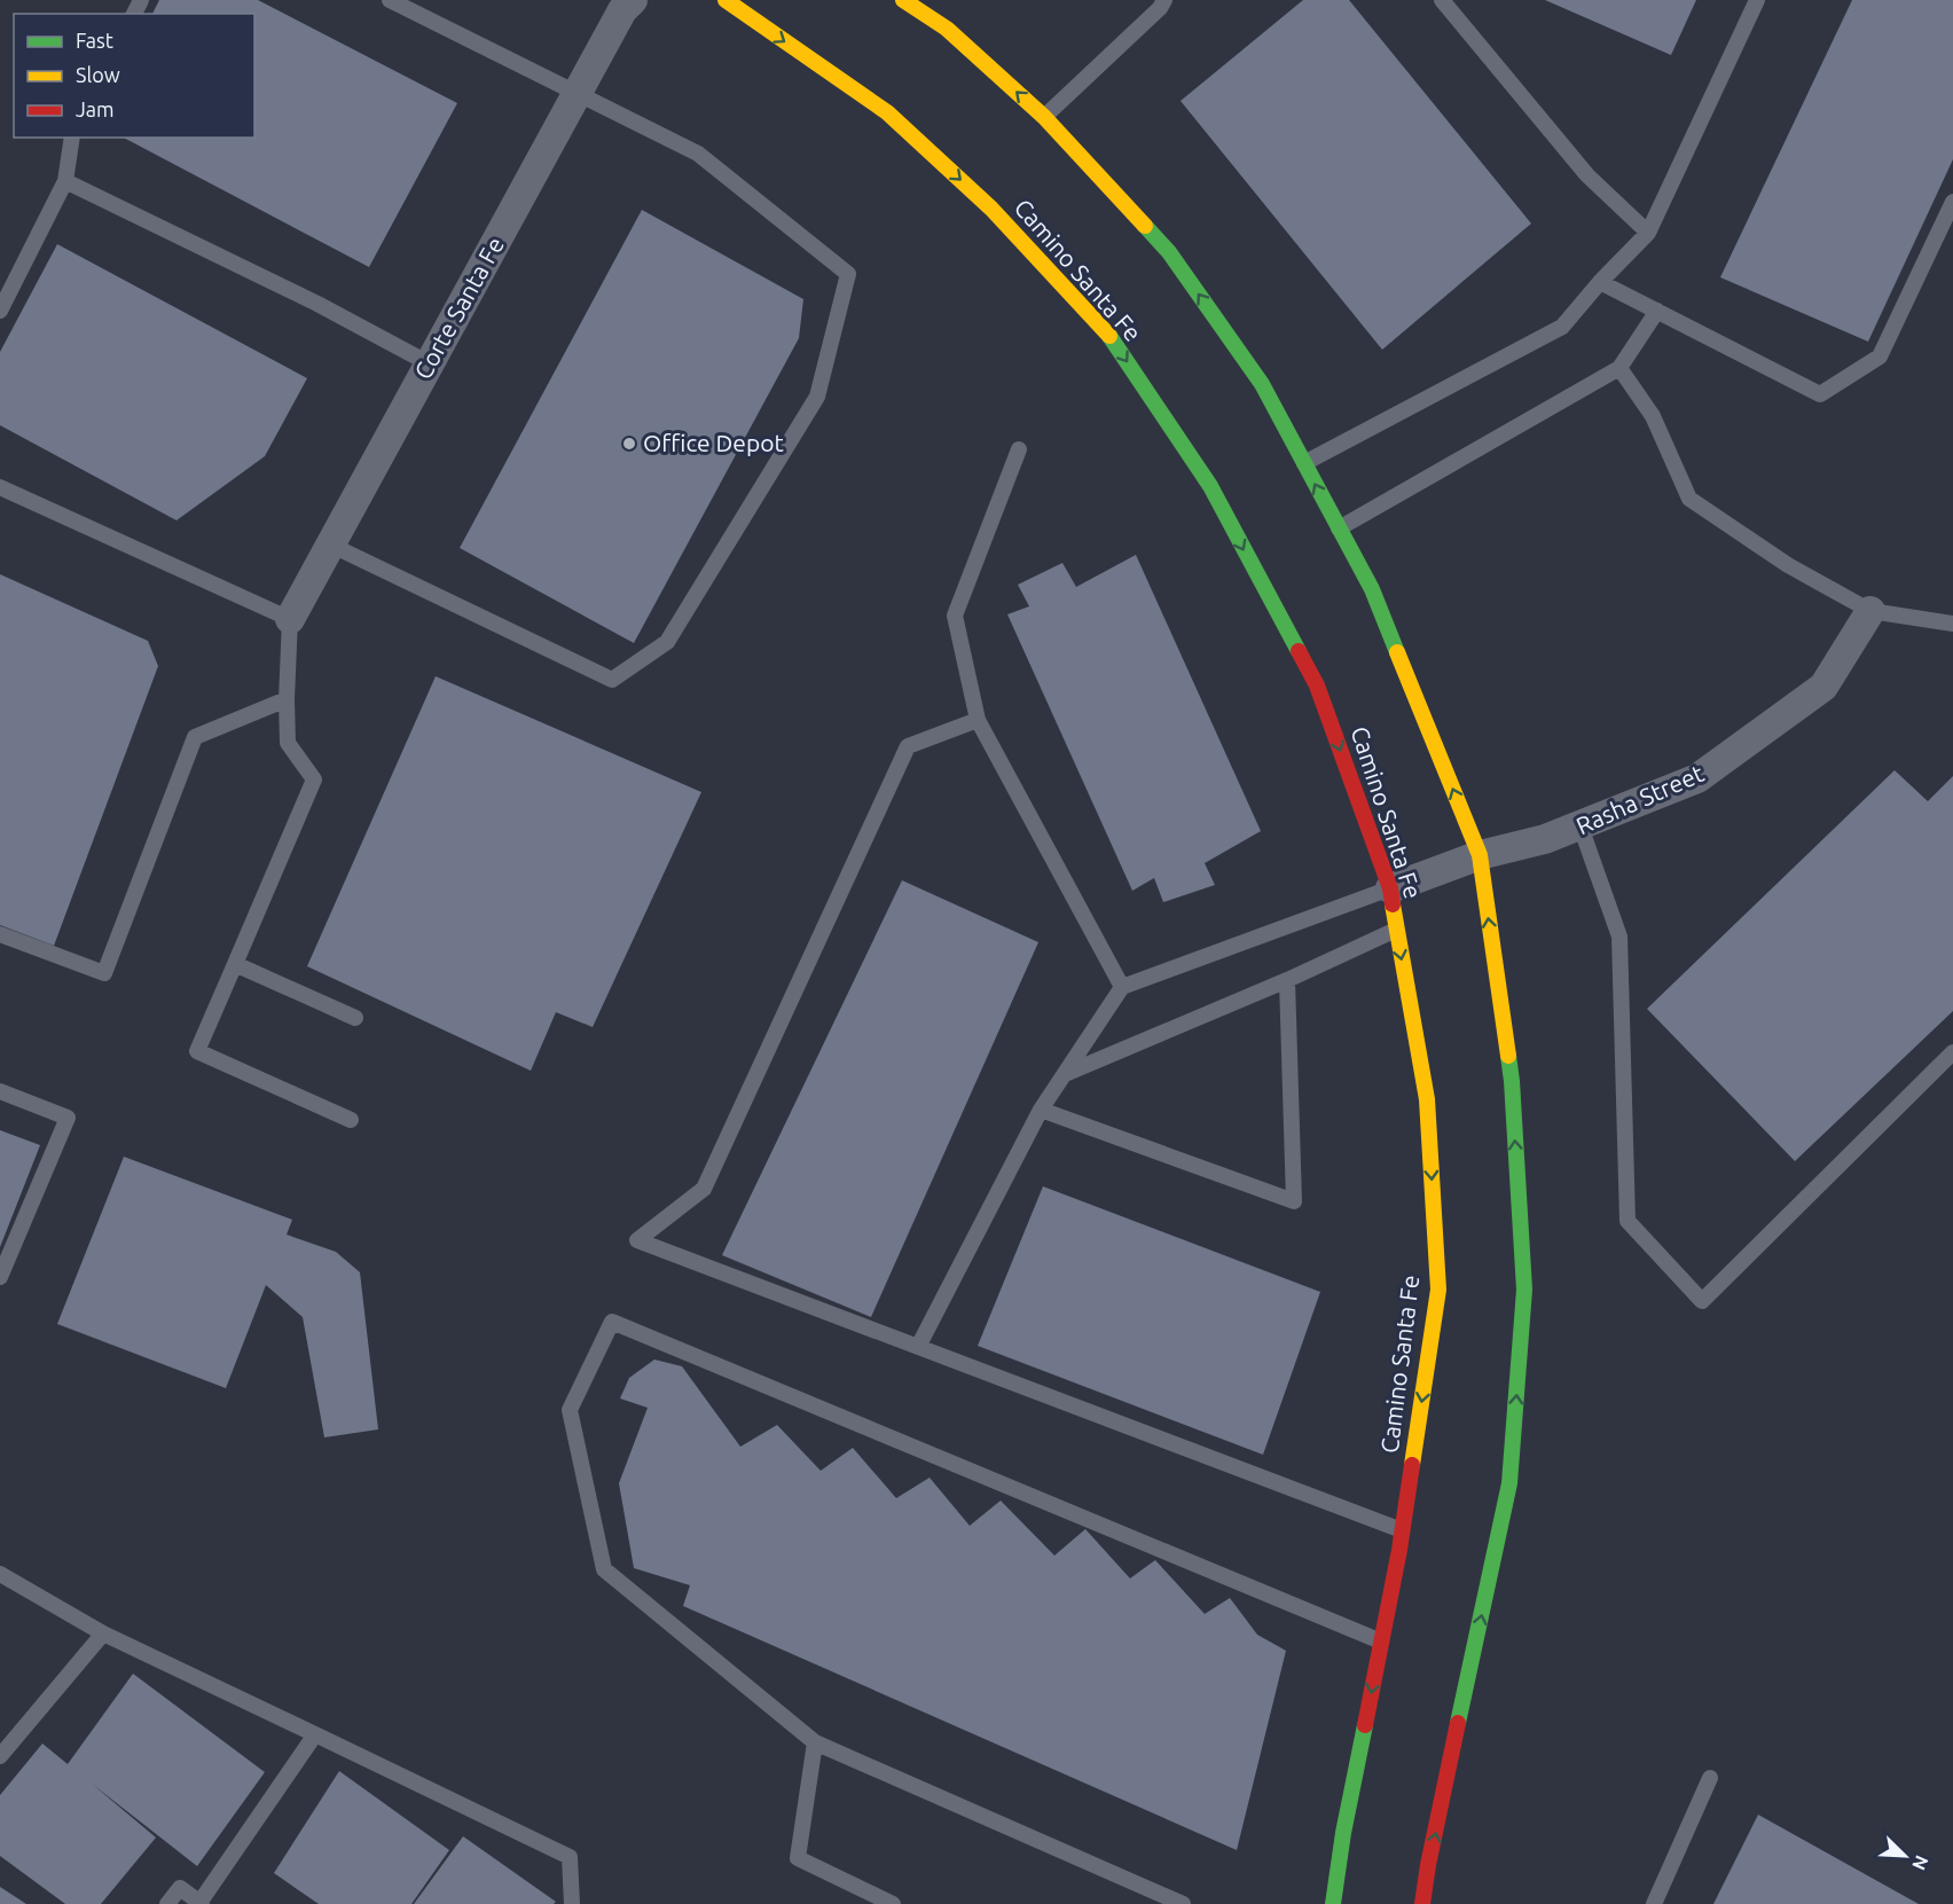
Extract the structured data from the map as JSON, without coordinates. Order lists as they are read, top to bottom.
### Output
{
  "streets": {
    "main road": ["Camino Santa Fe"],
    "street": ["Corte Santa Fe", "Rasha Street"]
  },
  "crossings": [
    ["Camino Santa Fe", "Rasha Street"]
  ],
  "places": ["Office Depot"],
  "legend": ["Fast", "Slow", "Jam"],
  "north": "bottom right"
}
